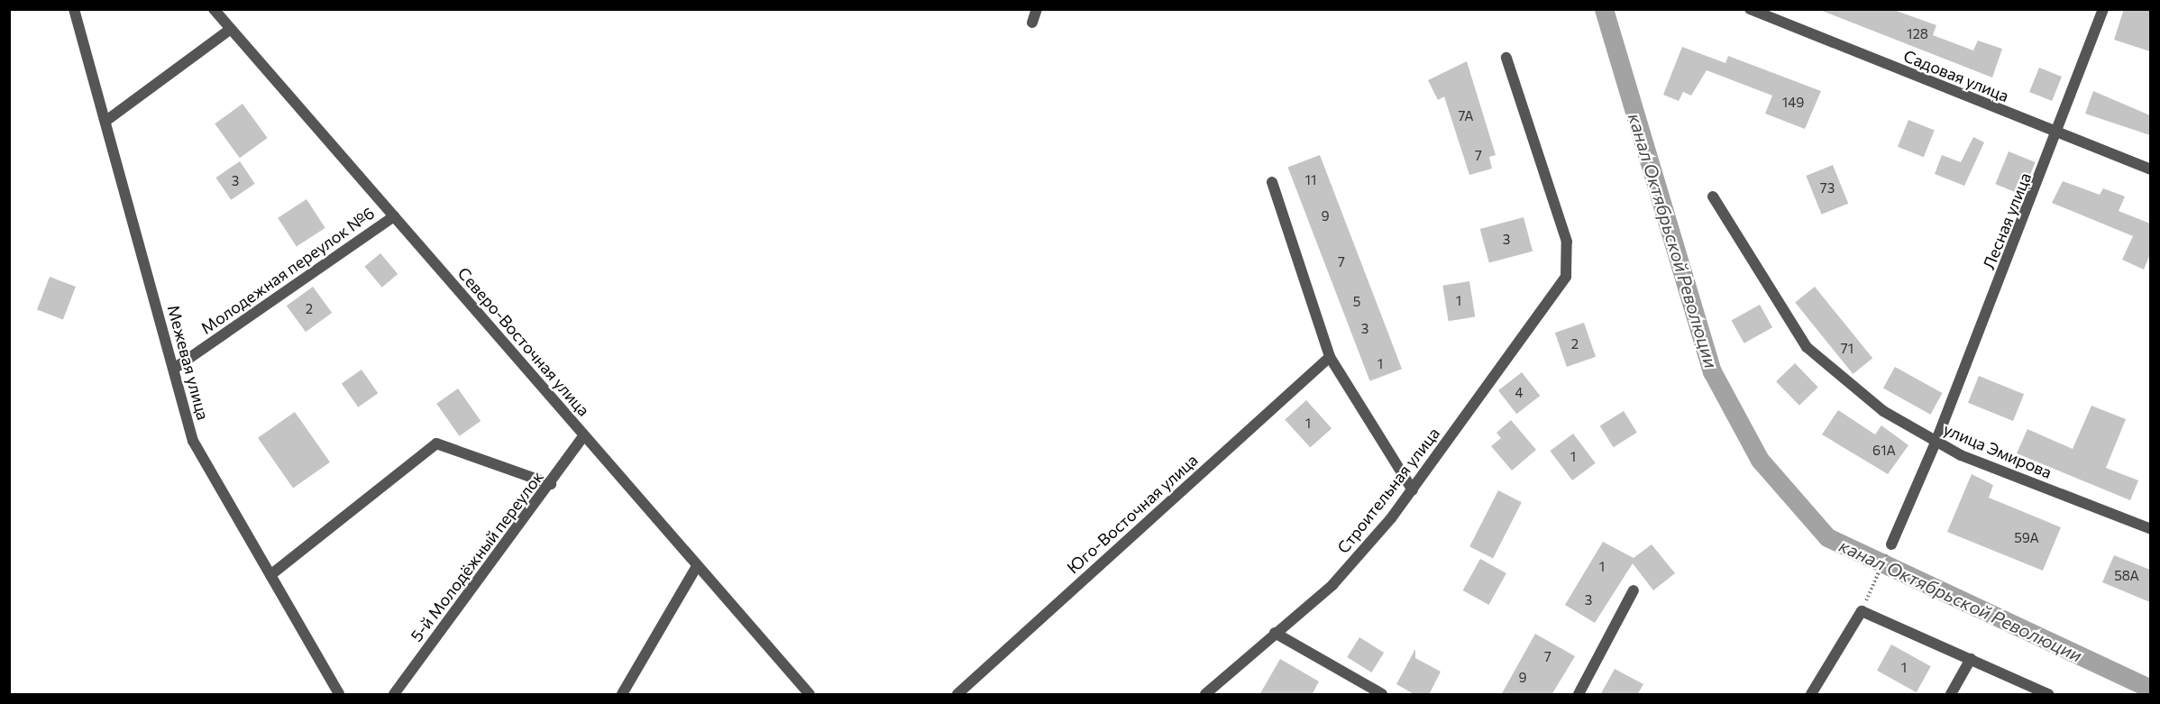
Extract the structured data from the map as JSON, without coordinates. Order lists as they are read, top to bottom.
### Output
{
  "streets": {
    "street": [
      "Садовая улица",
      "Лесная улица",
      "Молодежная переулок №6",
      "Северо-Восточная улица",
      "Межевая улица",
      "улица Эмирова",
      "Строительная улица",
      "Юго-Восточная улица",
      "5-й Молодёжный переулок"
    ]
  },
  "crossings": [
    ["Садовая улица", "Лесная улица"],
    ["Лесная улица", "улица Эмирова"],
    ["Молодежная переулок №6", "Северо-Восточная улица"],
    ["Молодежная переулок №6", "Межевая улица"],
    ["Северо-Восточная улица", "5-й Молодёжный переулок"]
  ],
  "water": ["канал Октябрьской Революции"],
  "house_numbers": [
    "128",
    "149",
    "7А",
    "7",
    "11",
    "3",
    "73",
    "9",
    "3",
    "7",
    "1",
    "5",
    "2",
    "3",
    "2",
    "71",
    "1",
    "4",
    "1",
    "61А",
    "1",
    "59А",
    "1",
    "58А",
    "3",
    "7",
    "1",
    "9"
  ]
}
